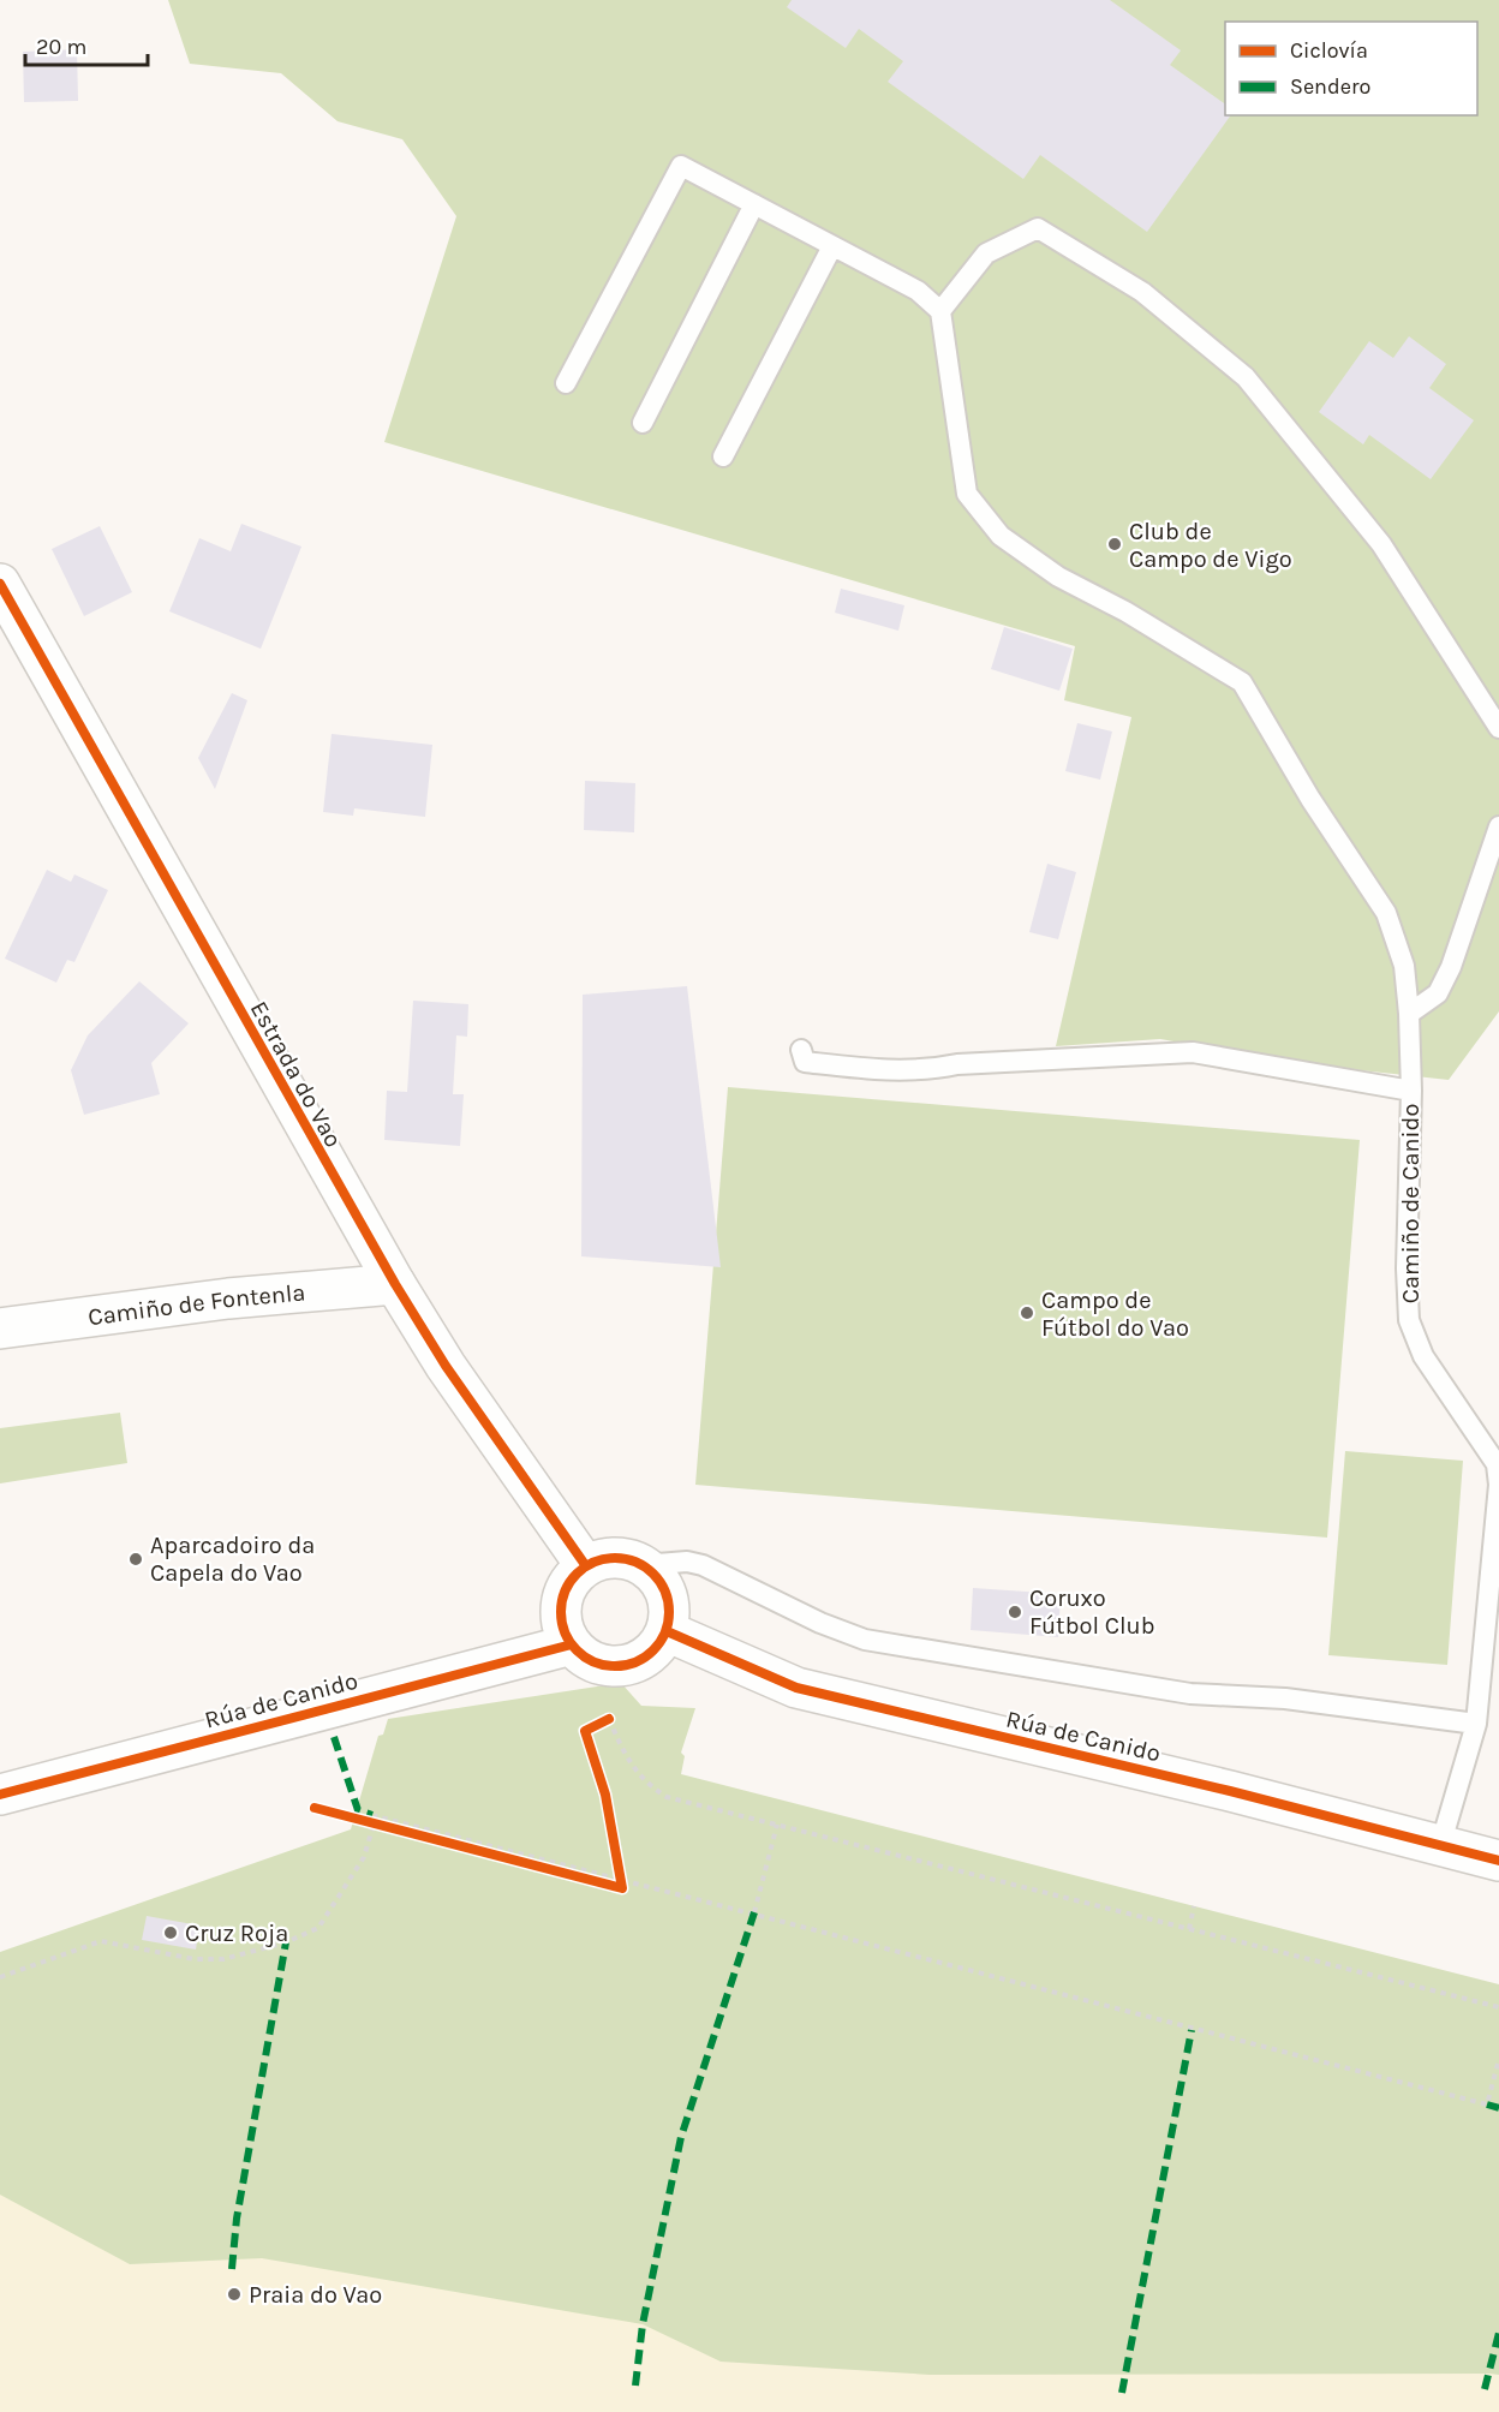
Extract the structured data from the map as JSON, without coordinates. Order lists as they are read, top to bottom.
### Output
{
  "streets": {
    "main road": ["Estrada do Vao", "Camiño de Fontenla", "Rúa de Canido"],
    "lane": ["Camiño de Canido"]
  },
  "crossings": [
    ["Estrada do Vao", "Camiño de Fontenla"],
    ["Estrada do Vao", "Rúa de Canido"],
    ["Camiño de Canido", "Rúa de Canido"]
  ],
  "places": [
    "Club de Campo de Vigo",
    "Campo de Fútbol do Vao",
    "Aparcadoiro da Capela do Vao",
    "Coruxo Fútbol Club",
    "Cruz Roja",
    "Praia do Vao"
  ],
  "legend": ["Ciclovía", "Sendero"],
  "scale_bar": "20 m"
}
